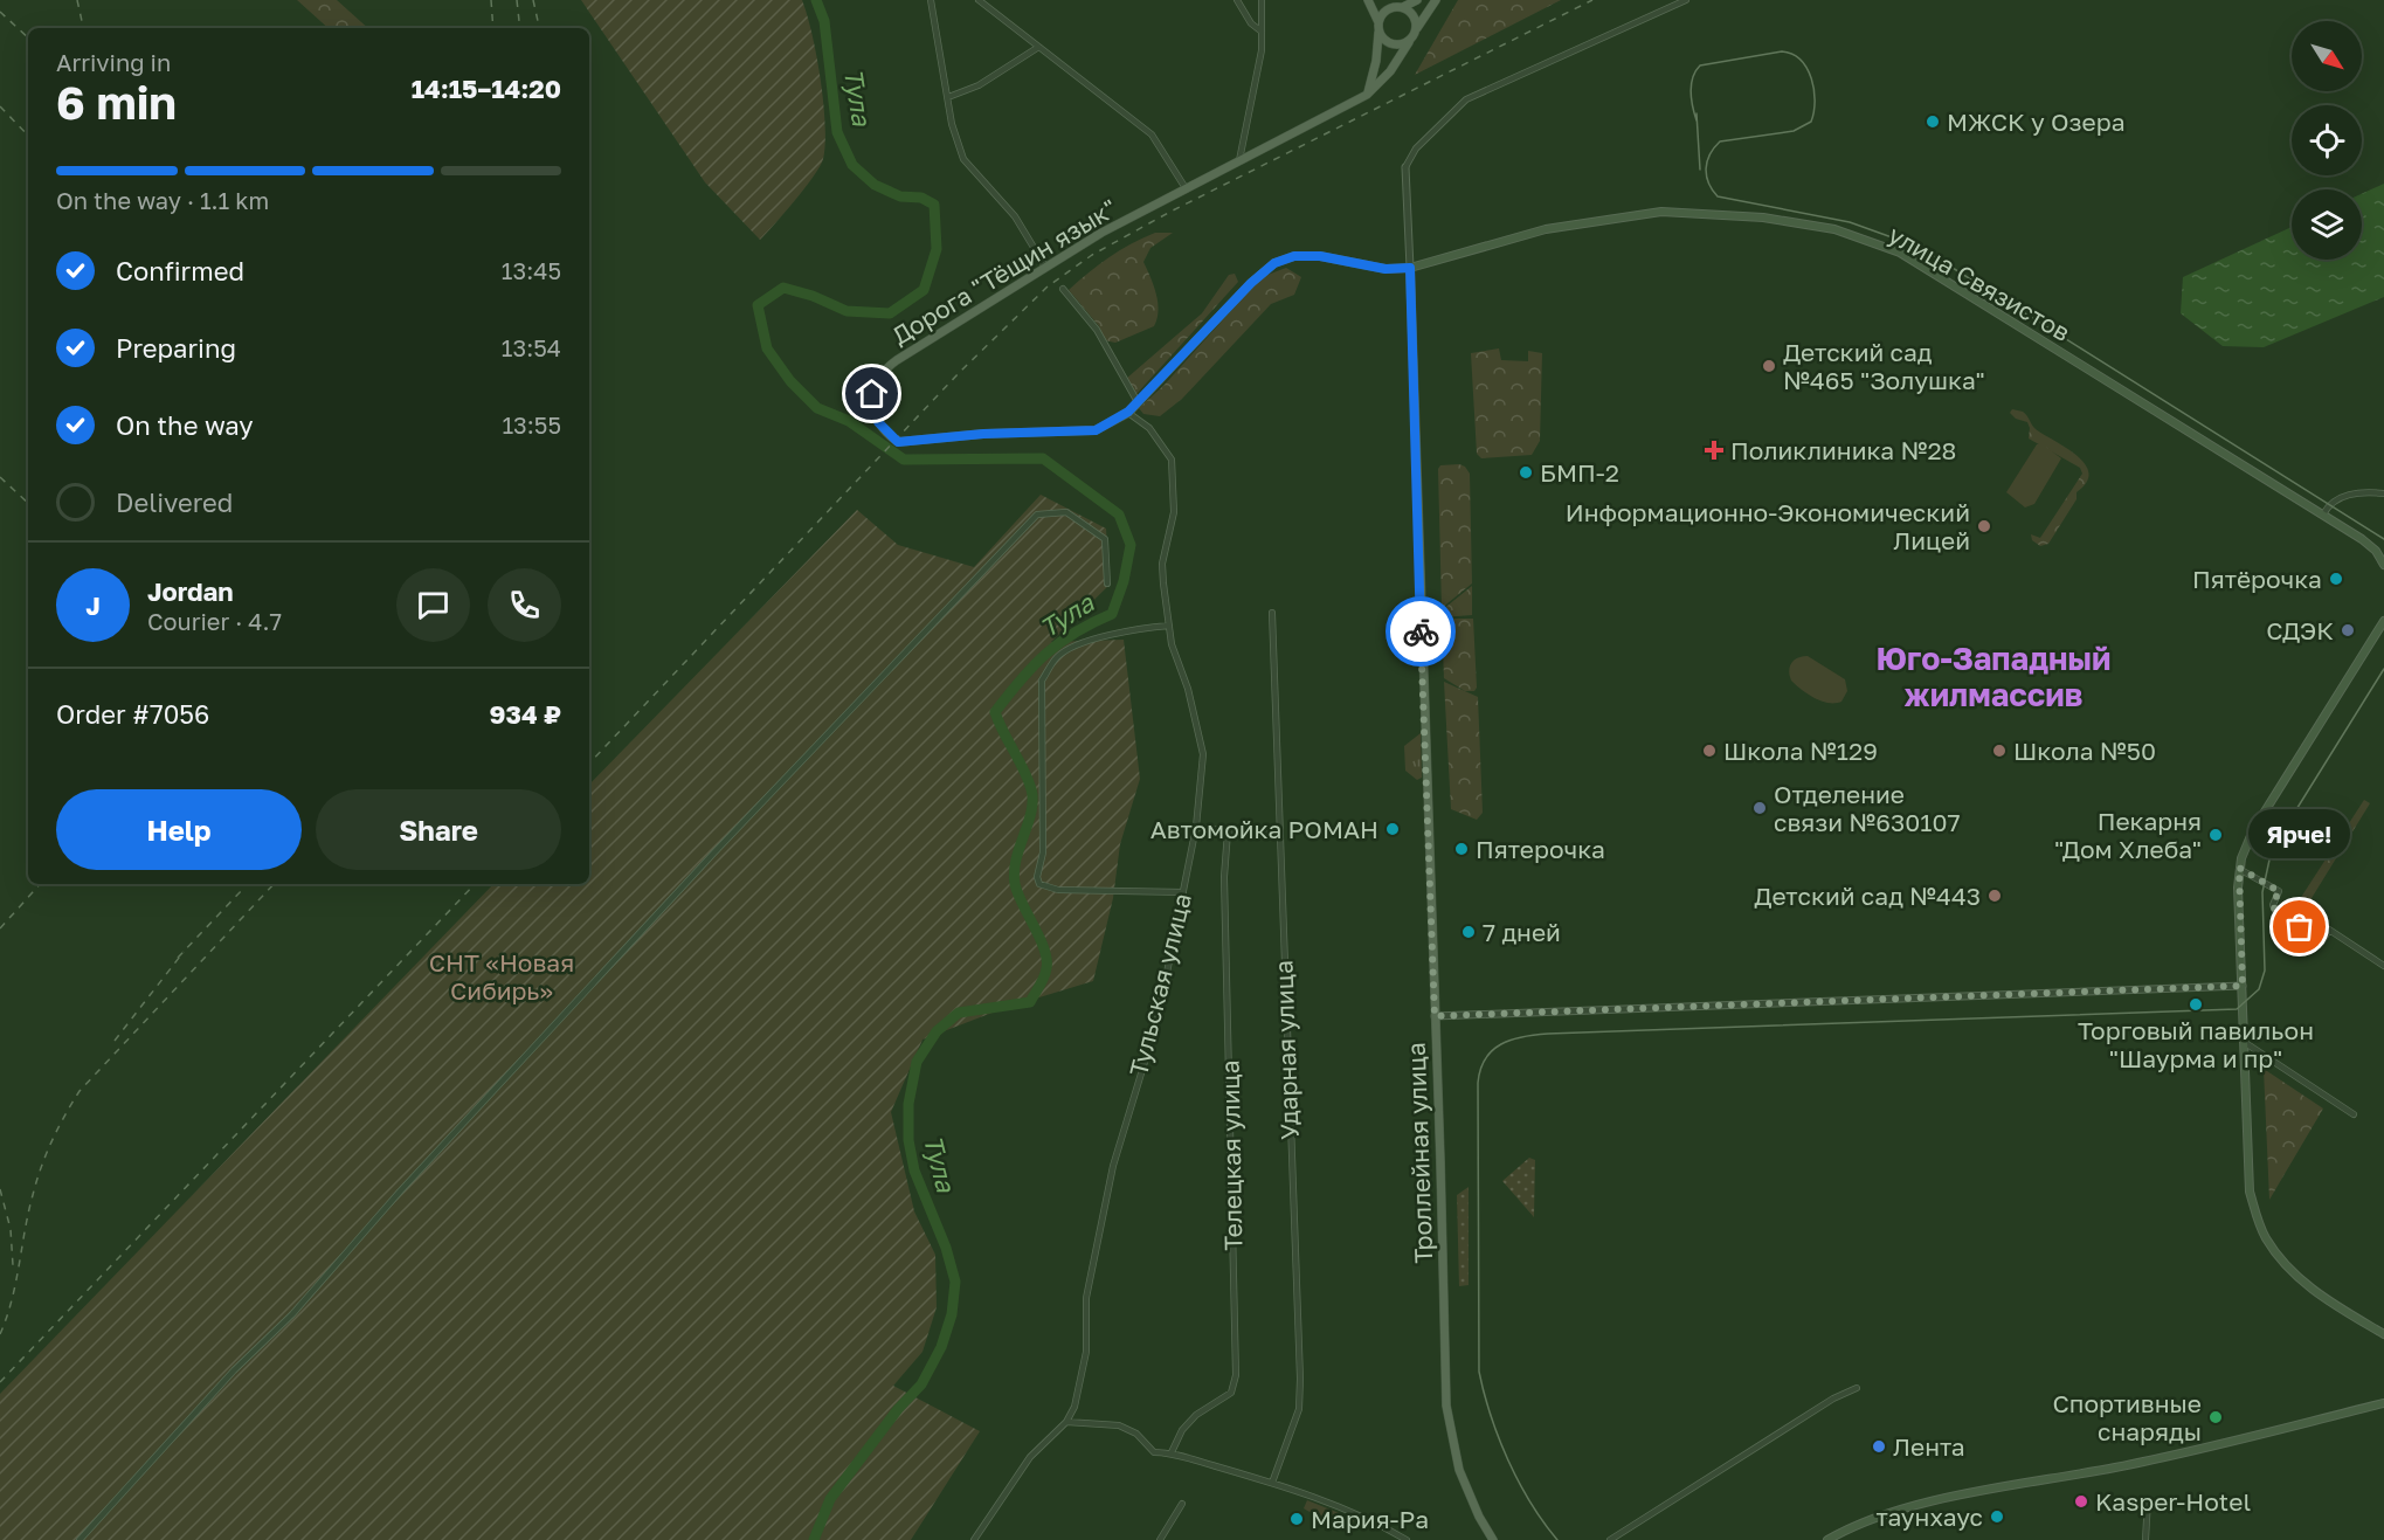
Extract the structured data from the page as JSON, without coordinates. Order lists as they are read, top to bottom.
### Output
{
  "streets": {
    "main road": ["Дорога \"Тёщин язык\"", "улица Связистов", "Троллейная улица"],
    "street": ["Тульская улица", "Ударная улица", "Телецкая улица"]
  },
  "crossings": [
    ["Дорога \"Тёщин язык\"", "улица Связистов"],
    ["Дорога \"Тёщин язык\"", "Тульская улица"],
    ["Дорога \"Тёщин язык\"", "Троллейная улица"],
    ["улица Связистов", "Троллейная улица"]
  ],
  "districts": ["Юго-Западный жилмассив"],
  "water": ["Тула"],
  "parks": ["СНТ «Новая Сибирь»"],
  "places": {
    "other": [
      "МЖСК у Озера",
      "Детский сад №465 \"Золушка\"",
      "БМП-2",
      "Информационно-Экономический Лицей",
      "Пятёрочка",
      "СДЭК",
      "Школа №129",
      "Школа №50",
      "Отделение связи №630107",
      "Автомойка РОМАН",
      "Пекарня \"Дом Хлеба\"",
      "Пятерочка",
      "Детский сад №443",
      "Ярче!",
      "7 дней",
      "Торговый павильон \"Шаурма и пр\"",
      "Спортивные снаряды",
      "Лента",
      "Kasper-Hotel",
      "таунхаус",
      "Мария-Ра"
    ],
    "health": ["Поликлиника №28"]
  },
  "north": "bottom right",
  "page": {
    "heading": ["6 min", "Arriving in", "14:15–14:20"],
    "panel": [
      "Jordan",
      "Courier · 4.7",
      "Order #7056",
      "934 ₽"
    ],
    "bar": "On the way · 1.1 km",
    "list": [
      ["Confirmed", "13:45"],
      ["Preparing", "13:54"],
      ["On the way", "13:55"],
      "Delivered"
    ],
    "round": "J",
    "buttons": ["Help", "Share"],
    "bubble": "Ярче!"
  }
}
